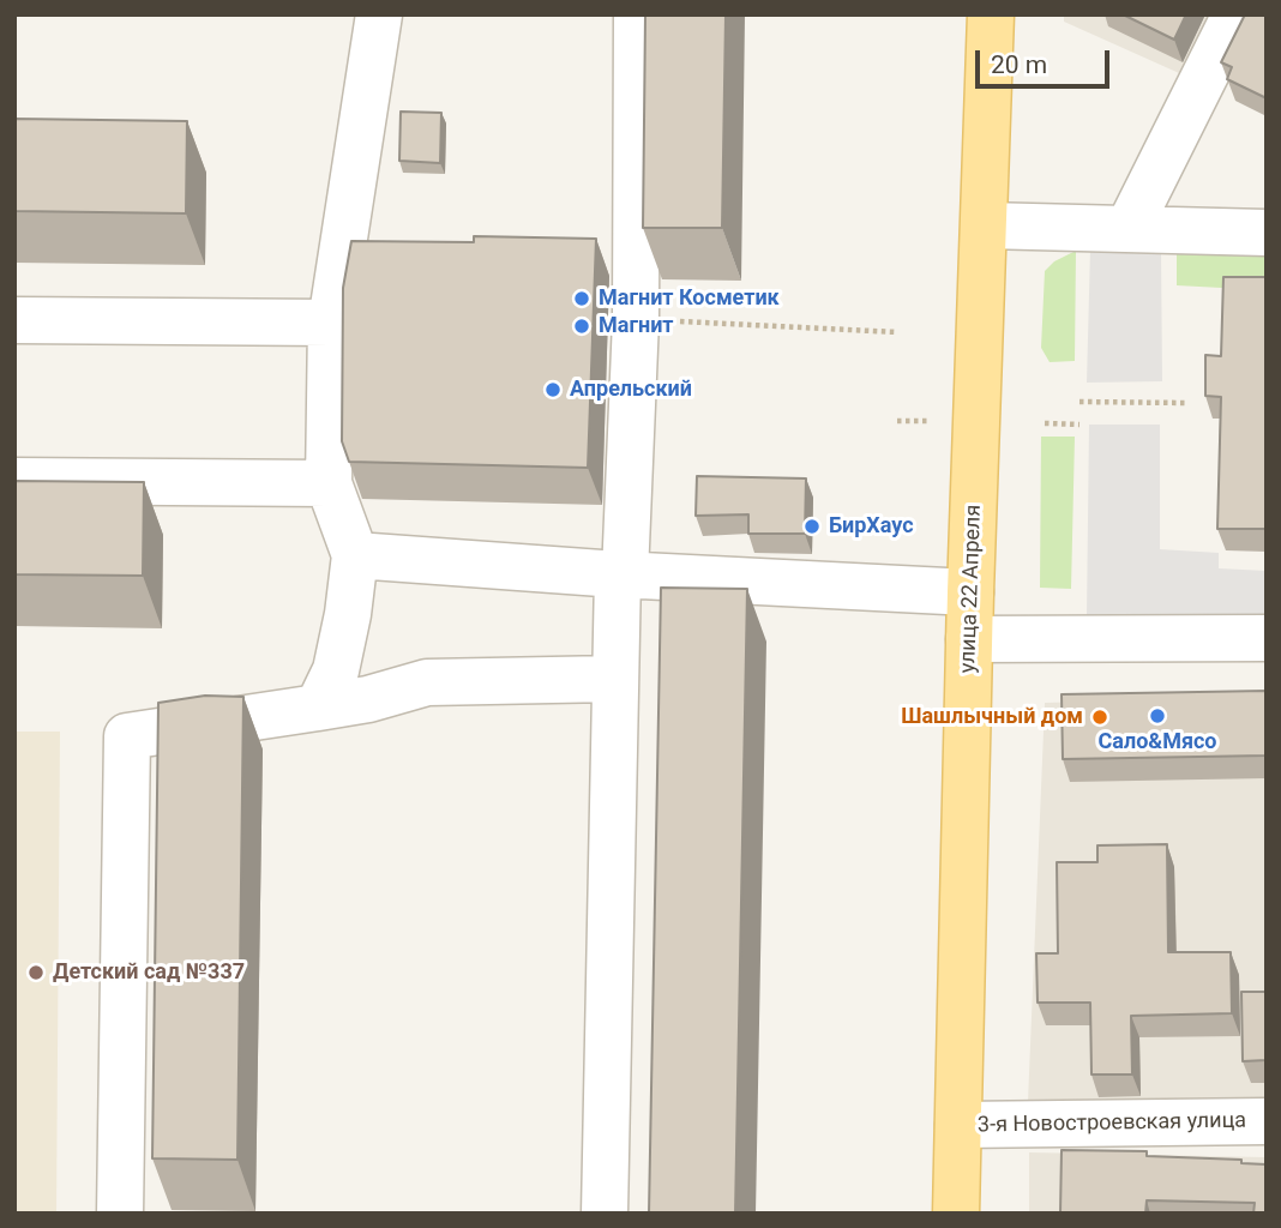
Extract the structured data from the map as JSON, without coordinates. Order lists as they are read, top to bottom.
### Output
{
  "streets": {
    "main road": ["улица 22 Апреля"],
    "street": ["3-я Новостроевская улица"]
  },
  "crossings": [
    ["улица 22 Апреля", "3-я Новостроевская улица"]
  ],
  "places": [
    "Магнит Косметик",
    "Магнит",
    "Апрельский",
    "БирХаус",
    "Сало&Мясо",
    "Шашлычный дом",
    "Детский сад №337"
  ],
  "scale_bar": "20 m"
}
